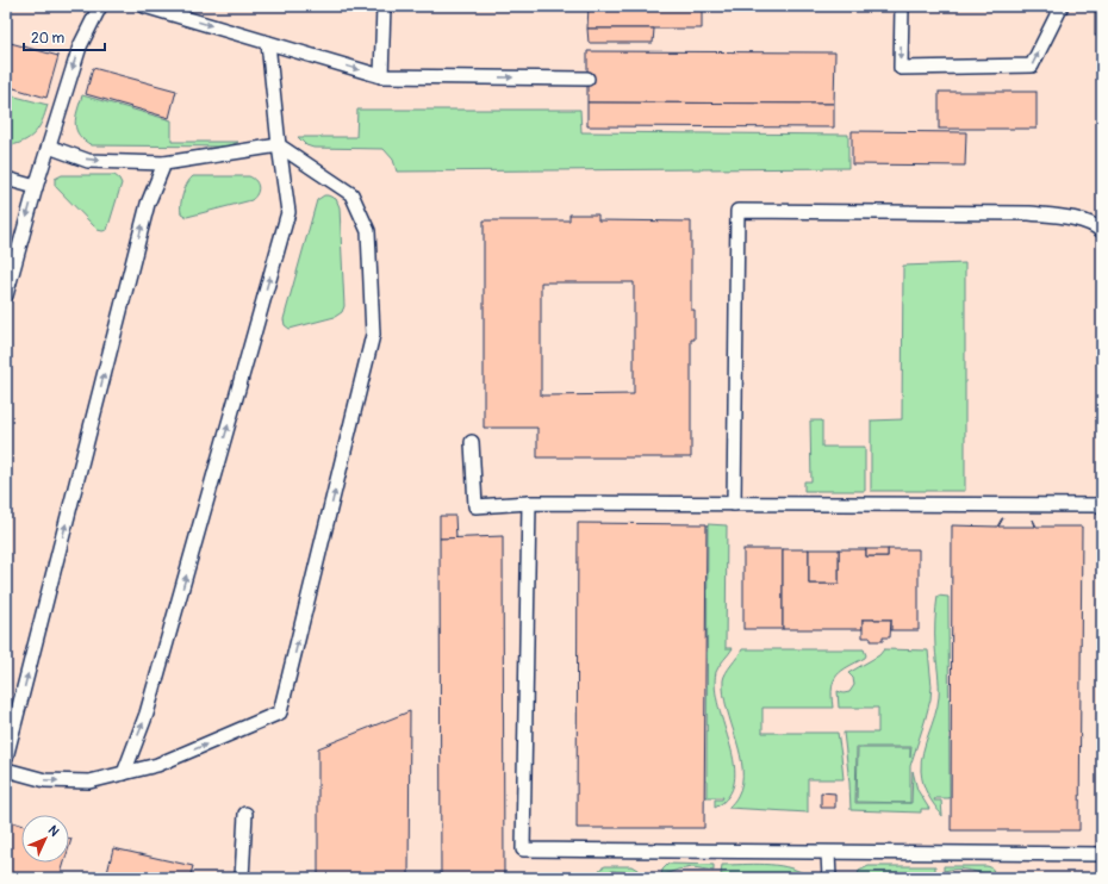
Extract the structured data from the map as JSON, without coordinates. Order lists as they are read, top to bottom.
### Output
{
  "scale_bar": "20 m",
  "north": "top right"
}
